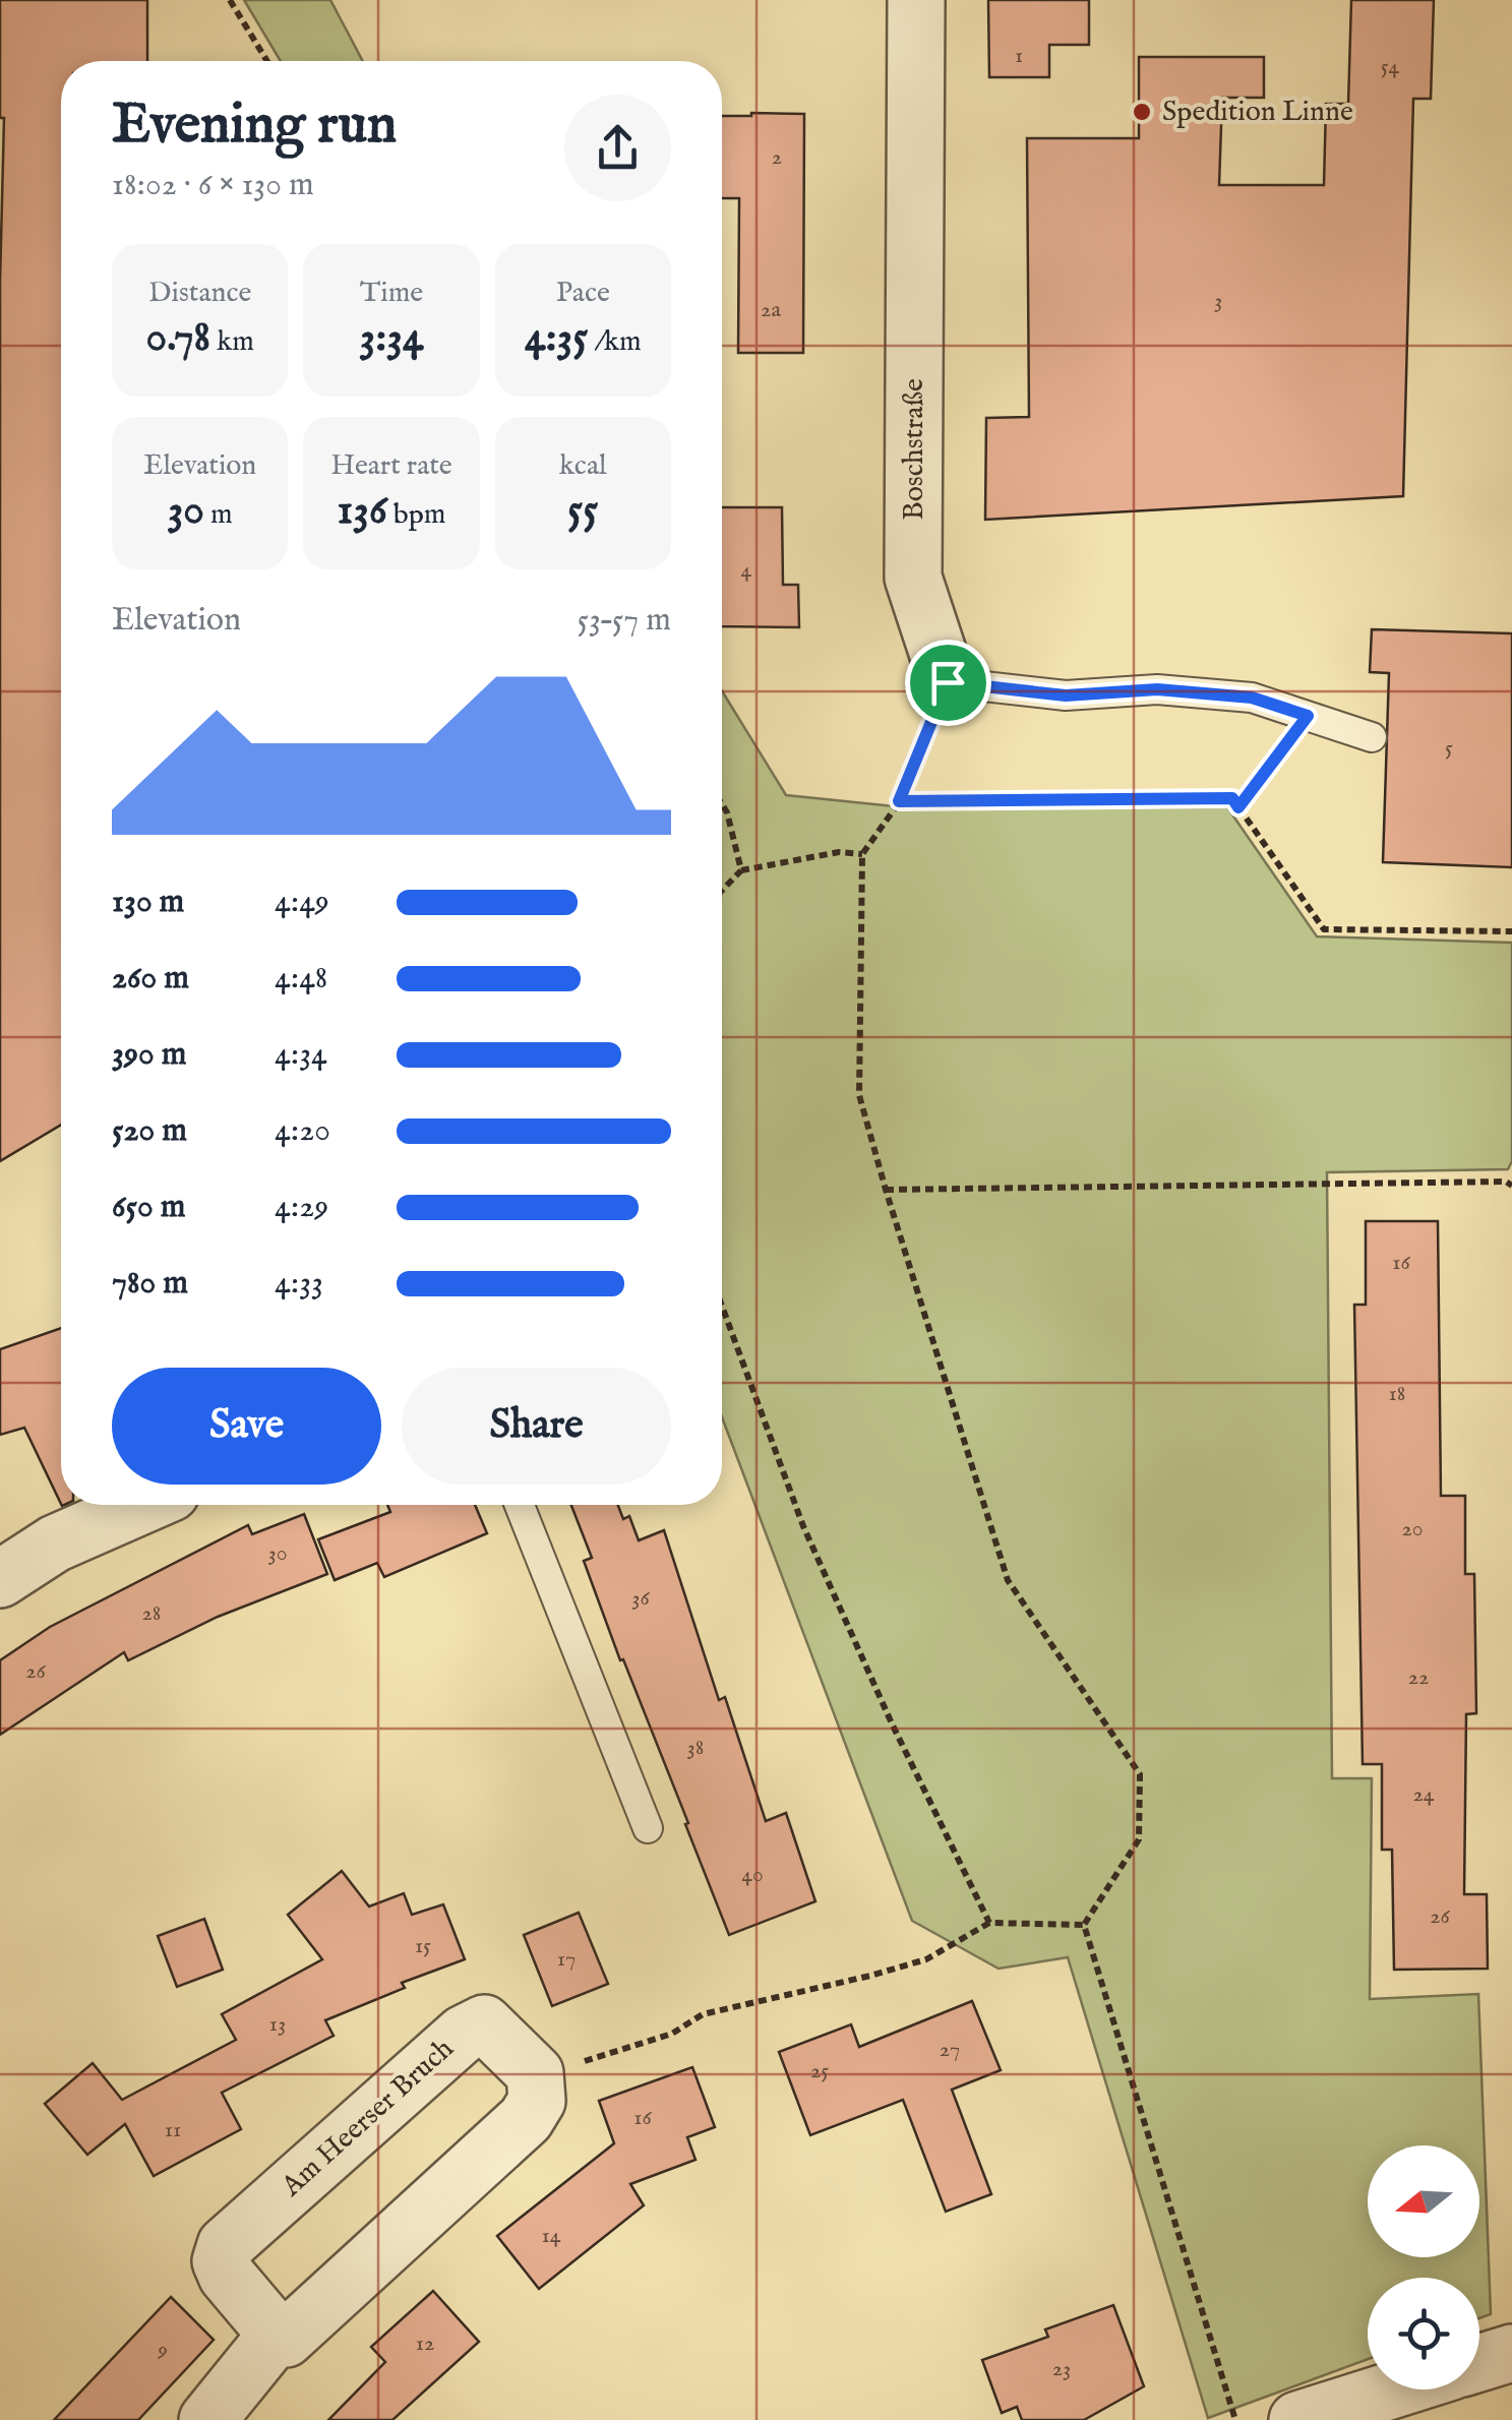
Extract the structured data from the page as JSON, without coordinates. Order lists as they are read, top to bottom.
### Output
{
  "streets": {
    "street": ["Boschstraße", "Am Heerser Bruch"]
  },
  "places": ["Spedition Linne"],
  "house_numbers": [
    "1",
    "54",
    "2",
    "3",
    "2a",
    "4",
    "5",
    "16",
    "18",
    "20",
    "30",
    "36",
    "28",
    "26",
    "22",
    "38",
    "24",
    "40",
    "26",
    "15",
    "17",
    "13",
    "27",
    "25",
    "16",
    "11",
    "14",
    "12",
    "9",
    "23"
  ],
  "north": "left",
  "page": {
    "heading": ["Evening run", "18:02 · 6 × 130 m"],
    "stats": [
      ["Distance", "0.78 km"],
      ["Time", "3:34"],
      ["Pace", "4:35 /km"],
      ["Elevation", "30 m"],
      ["Heart rate", "136 bpm"],
      ["kcal", "55"]
    ],
    "chart": ["Elevation", "53–57 m"],
    "list": [
      {
        "name": "130 m",
        "note": "4:49"
      },
      {
        "name": "260 m",
        "note": "4:48"
      },
      {
        "name": "390 m",
        "note": "4:34"
      },
      {
        "name": "520 m",
        "note": "4:20"
      },
      {
        "name": "650 m",
        "note": "4:29"
      },
      {
        "name": "780 m",
        "note": "4:33"
      }
    ],
    "buttons": ["Save", "Share"]
  }
}
